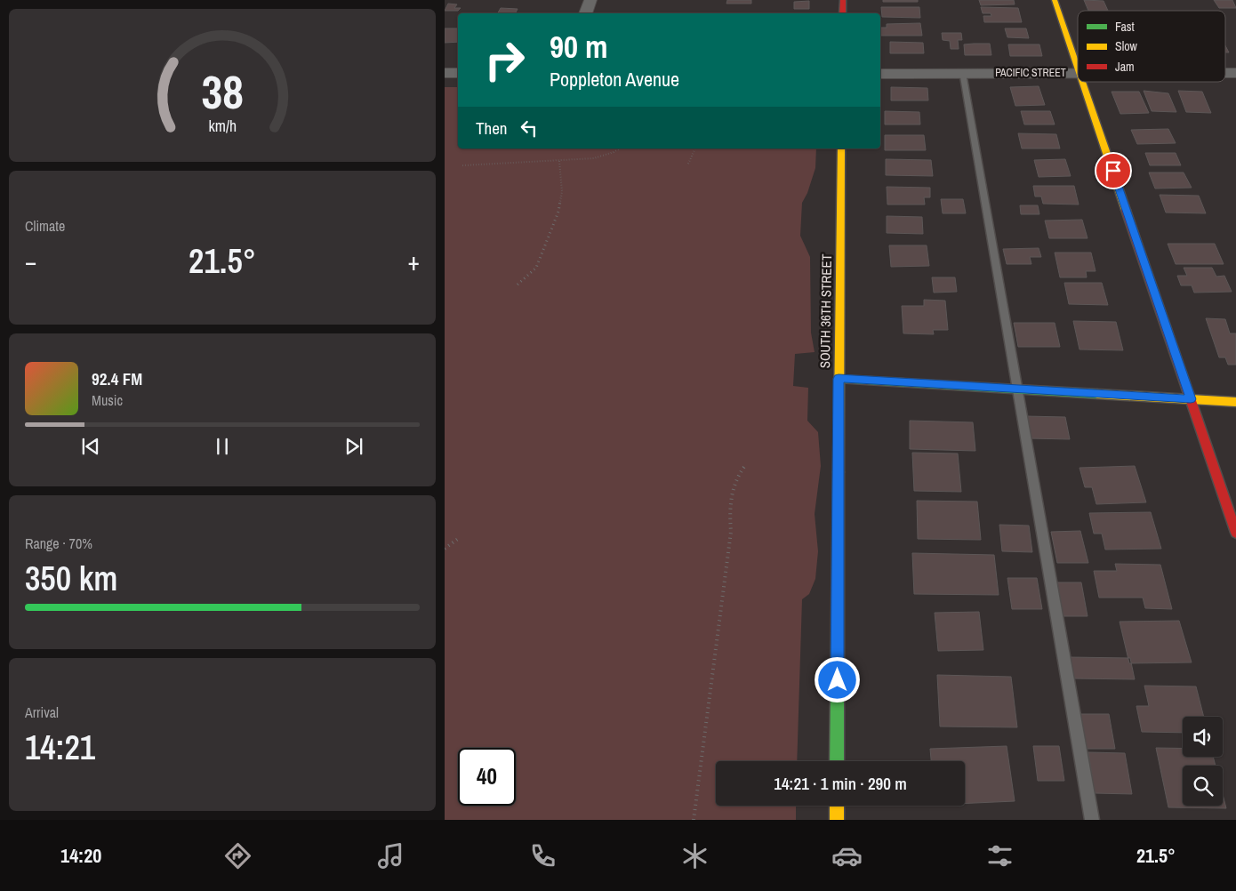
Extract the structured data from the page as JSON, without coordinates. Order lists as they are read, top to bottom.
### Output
{
  "streets": {
    "street": ["PACIFIC STREET", "SOUTH 36TH STREET"]
  },
  "legend": ["Fast", "Slow", "Jam"],
  "page": {
    "turn": ["90 m", "Poppleton Avenue"],
    "then": "Then",
    "tile": [
      "Climate",
      ["Range · 70%", "350 km"],
      ["Arrival", "14:21"]
    ],
    "heat": ["−", "21.5°", "+"],
    "song": ["92.4 FM", "Music"],
    "limit": "40",
    "trip": "14:21 · 1 min · 290 m",
    "tabs": ["14:20", "21.5°"],
    "gauge": ["38", "km/h"]
  }
}
